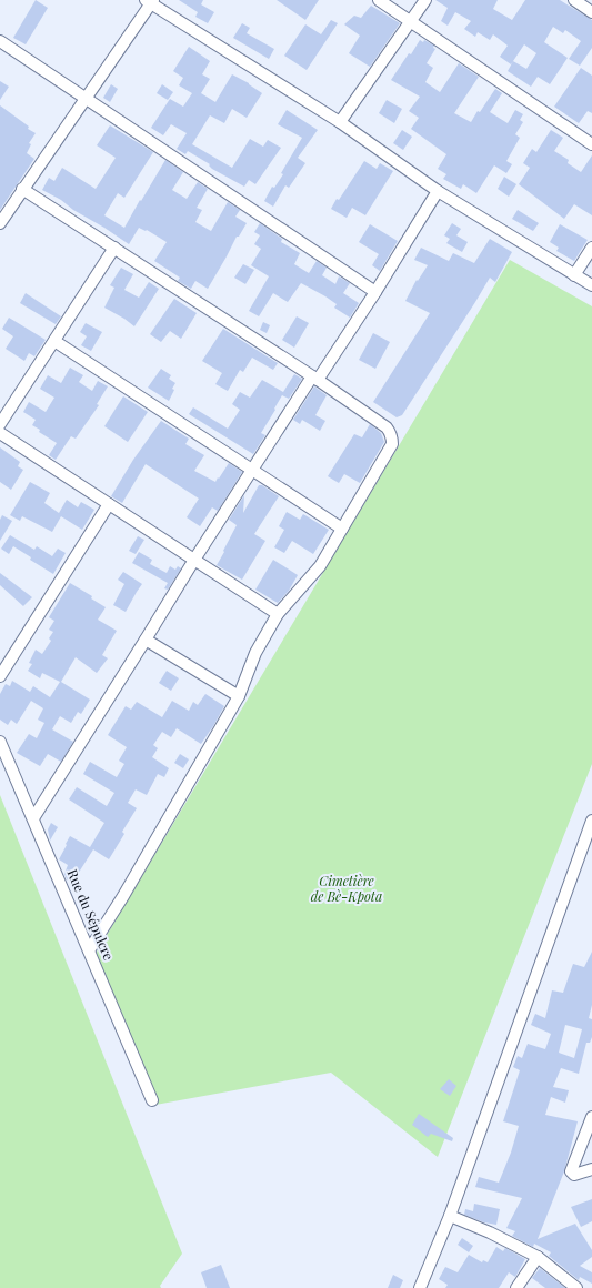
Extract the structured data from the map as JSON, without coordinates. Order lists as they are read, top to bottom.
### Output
{
  "streets": {
    "street": ["Rue du Sépulcre"]
  },
  "parks": ["Cimetière de Bè-Kpota"]
}
